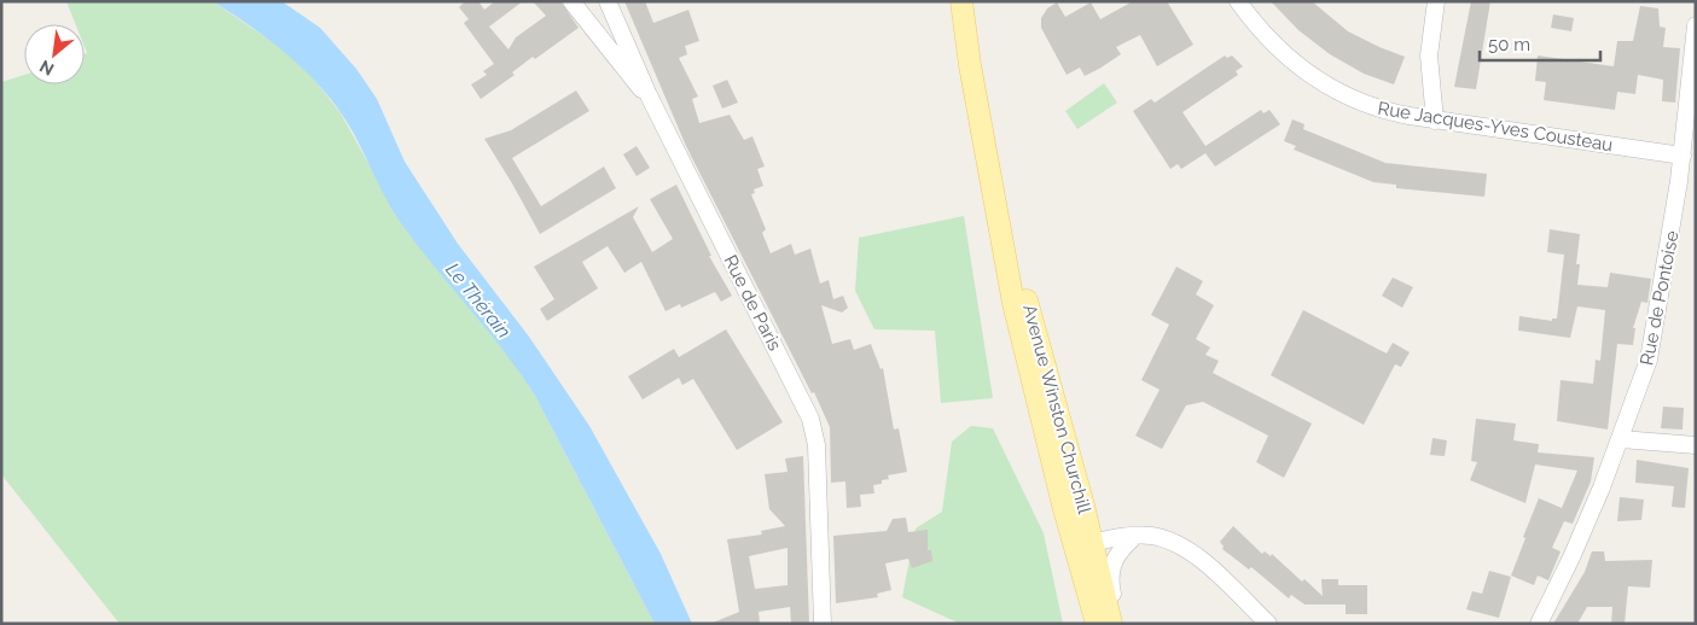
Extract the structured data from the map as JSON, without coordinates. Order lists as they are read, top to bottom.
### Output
{
  "streets": {
    "main road": ["Avenue Winston Churchill"],
    "street": ["Rue Jacques-Yves Cousteau", "Rue de Pontoise", "Rue de Paris"]
  },
  "crossings": [
    ["Rue Jacques-Yves Cousteau", "Rue de Pontoise"]
  ],
  "water": ["Le Thérain"],
  "scale_bar": "50 m",
  "north": "bottom left"
}
